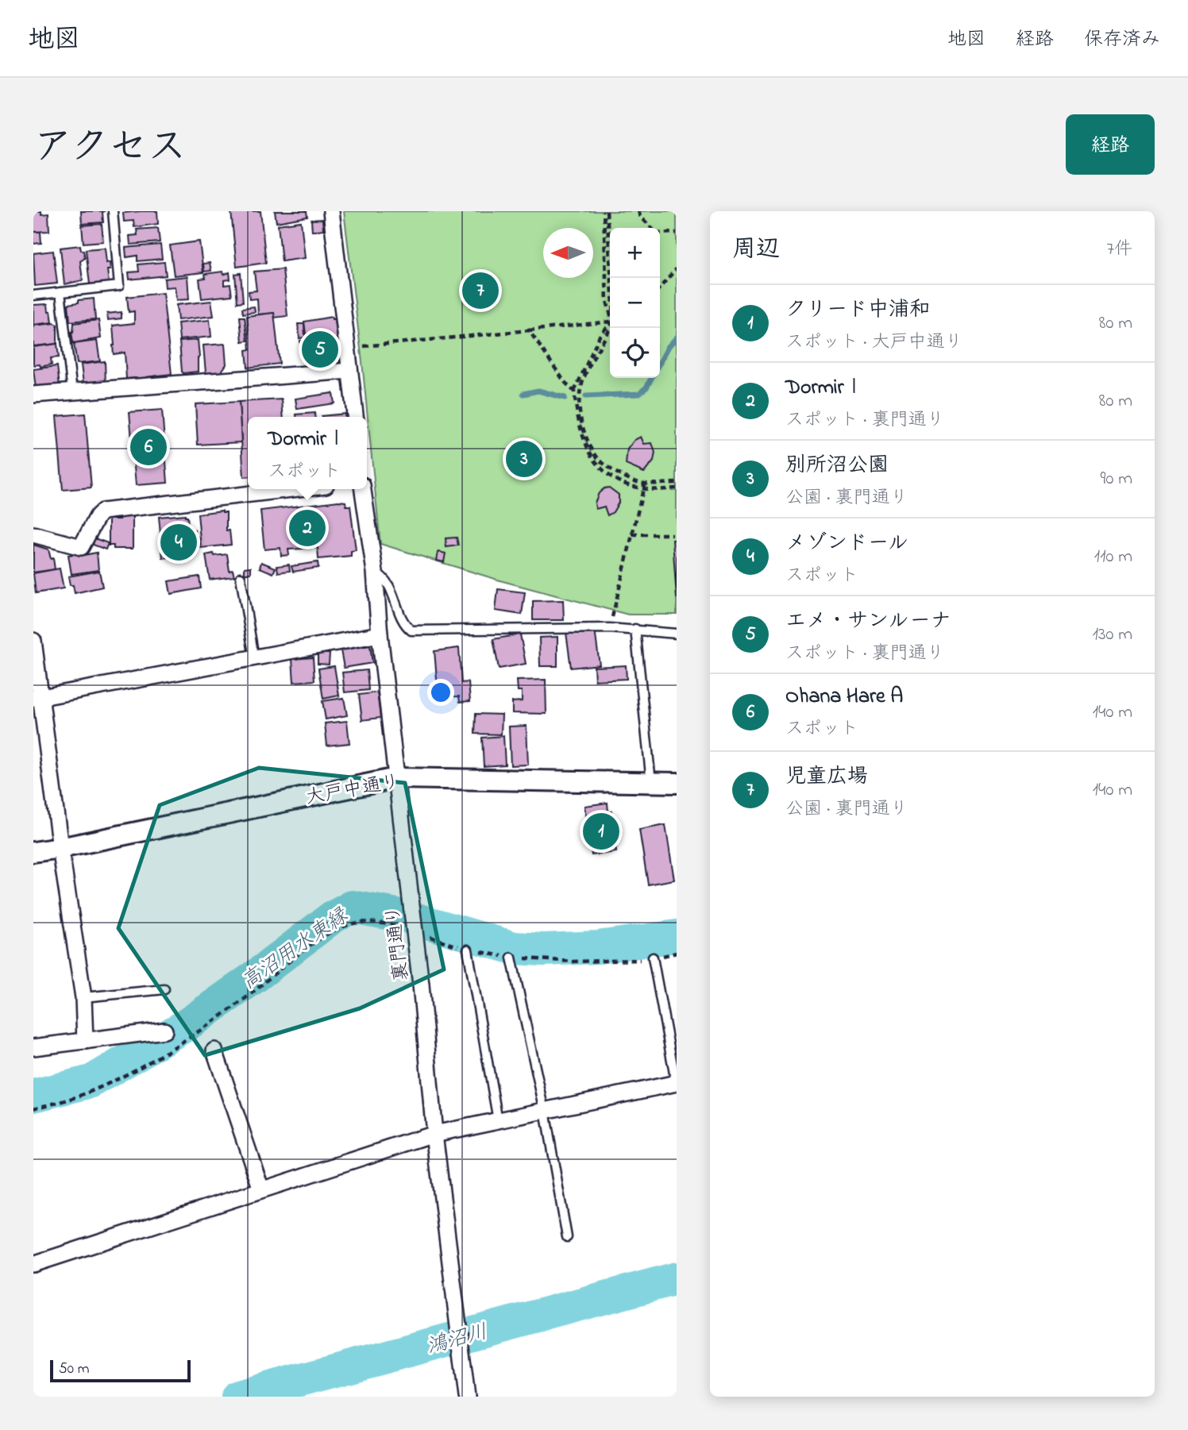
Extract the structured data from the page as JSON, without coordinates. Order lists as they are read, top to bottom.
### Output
{
  "streets": {
    "street": ["大戸中通り", "裏門通り"]
  },
  "crossings": [
    ["大戸中通り", "裏門通り"]
  ],
  "water": ["高沼用水東縁", "鴻沼川"],
  "scale_bar": "50 m",
  "north": "left",
  "page": {
    "header": "地図",
    "nav": ["地図", "経路", "保存済み"],
    "title": "アクセス",
    "buttons": "経路",
    "heading": ["周辺", "7件"],
    "map_buttons": ["+", "−"],
    "pins": [
      "7",
      "5",
      "6",
      "3",
      "2",
      "4",
      "1"
    ],
    "list": [
      {
        "mark": "1",
        "name": "クリード中浦和",
        "note": "スポット · 大戸中通り",
        "value": "80 m"
      },
      {
        "mark": "2",
        "name": "DormirⅠ",
        "note": "スポット · 裏門通り",
        "value": "80 m"
      },
      {
        "mark": "3",
        "name": "別所沼公園",
        "note": "公園 · 裏門通り",
        "value": "90 m"
      },
      {
        "mark": "4",
        "name": "メゾンドール",
        "note": "スポット",
        "value": "110 m"
      },
      {
        "mark": "5",
        "name": "エメ・サンルーナ",
        "note": "スポット · 裏門通り",
        "value": "130 m"
      },
      {
        "mark": "6",
        "name": "Ohana Hare A",
        "note": "スポット",
        "value": "140 m"
      },
      {
        "mark": "7",
        "name": "児童広場",
        "note": "公園 · 裏門通り",
        "value": "140 m"
      }
    ],
    "popup": ["DormirⅠ", "スポット"],
    "scale": "50 m"
  }
}
